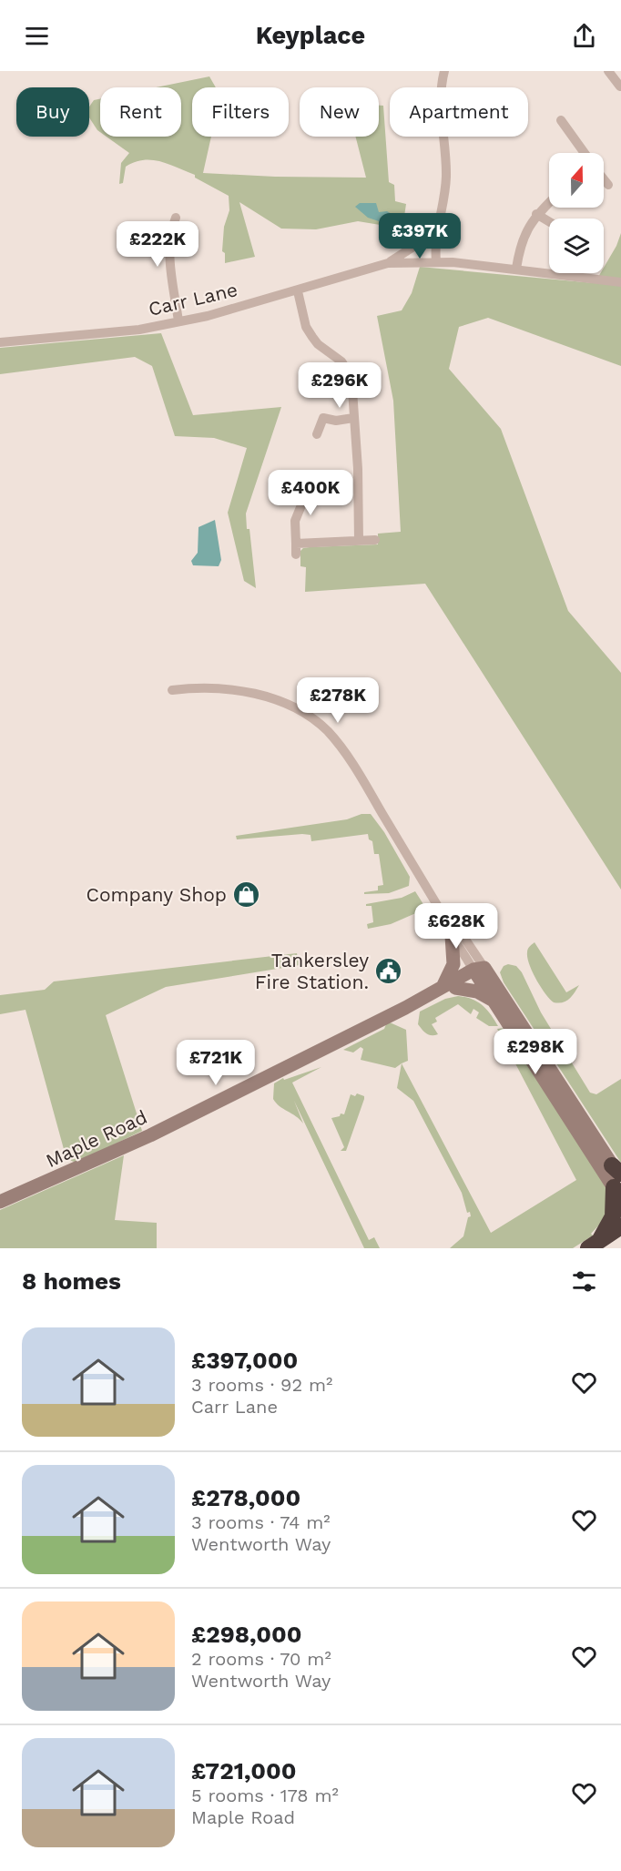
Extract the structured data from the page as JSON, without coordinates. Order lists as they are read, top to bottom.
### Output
{
  "streets": {
    "street": ["Carr Lane", "Maple Road"]
  },
  "places": {
    "shop": ["Company Shop"],
    "public building": ["Tankersley Fire Station."]
  },
  "north": "top",
  "page": {
    "header": "Keyplace",
    "chip": [
      "Buy",
      "Rent",
      "Filters",
      "New",
      "Apartment"
    ],
    "price": [
      "£397K",
      "£222K",
      "£296K",
      "£400K",
      "£278K",
      "£628K",
      "£298K",
      "£721K"
    ],
    "heading": "8 homes",
    "list": [
      {
        "name": "£397,000",
        "note": "3 rooms · 92 m² · Carr Lane"
      },
      {
        "name": "£278,000",
        "note": "3 rooms · 74 m² · Wentworth Way"
      },
      {
        "name": "£298,000",
        "note": "2 rooms · 70 m² · Wentworth Way"
      },
      {
        "name": "£721,000",
        "note": "5 rooms · 178 m² · Maple Road"
      }
    ]
  }
}
